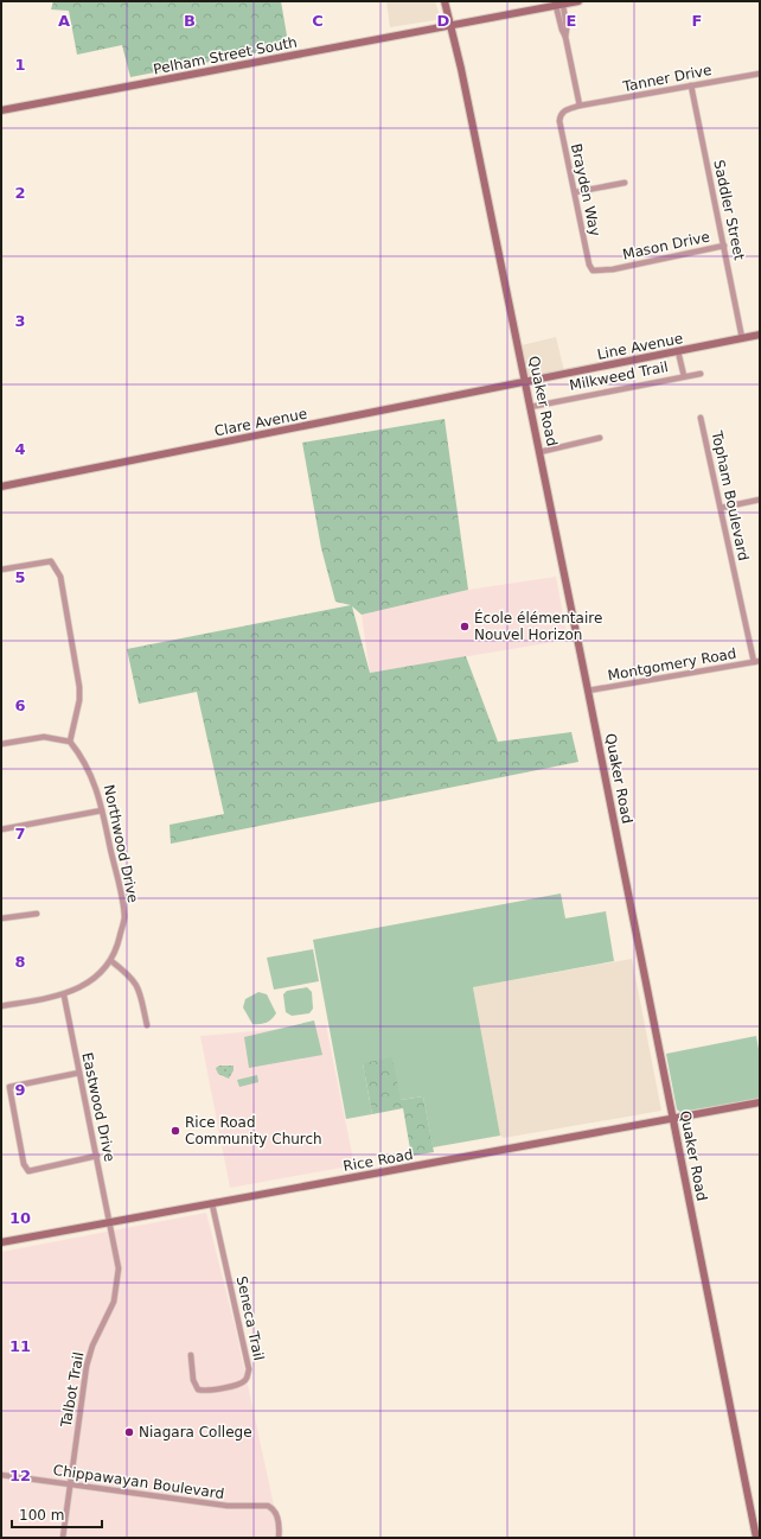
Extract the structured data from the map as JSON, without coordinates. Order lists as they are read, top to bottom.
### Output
{
  "streets": {
    "street": [
      "Pelham Street South",
      "Tanner Drive",
      "Brayden Way",
      "Saddler Street",
      "Mason Drive",
      "Line Avenue",
      "Milkweed Trail",
      "Quaker Road",
      "Clare Avenue",
      "Topham Boulevard",
      "Montgomery Road",
      "Northwood Drive",
      "Eastwood Drive",
      "Rice Road",
      "Seneca Trail",
      "Talbot Trail",
      "Chippawayan Boulevard"
    ]
  },
  "crossings": [
    ["Pelham Street South", "Quaker Road"],
    ["Tanner Drive", "Brayden Way"],
    ["Tanner Drive", "Saddler Street"],
    ["Brayden Way", "Mason Drive"],
    ["Saddler Street", "Mason Drive"],
    ["Saddler Street", "Line Avenue"],
    ["Line Avenue", "Milkweed Trail"],
    ["Line Avenue", "Quaker Road"],
    ["Line Avenue", "Clare Avenue"],
    ["Milkweed Trail", "Quaker Road"],
    ["Quaker Road", "Clare Avenue"],
    ["Quaker Road", "Montgomery Road"],
    ["Quaker Road", "Rice Road"],
    ["Topham Boulevard", "Montgomery Road"],
    ["Northwood Drive", "Eastwood Drive"],
    ["Eastwood Drive", "Rice Road"],
    ["Eastwood Drive", "Talbot Trail"],
    ["Rice Road", "Seneca Trail"],
    ["Rice Road", "Talbot Trail"],
    ["Talbot Trail", "Chippawayan Boulevard"]
  ],
  "places": ["École élémentaire Nouvel Horizon", "Rice Road Community Church", "Niagara College"],
  "scale_bar": "100 m",
  "grid": {
    "columns": [
      "A",
      "B",
      "C",
      "D",
      "E",
      "F"
    ],
    "rows": [
      "1",
      "2",
      "3",
      "4",
      "5",
      "6",
      "7",
      "8",
      "9",
      "10",
      "11",
      "12"
    ]
  }
}
